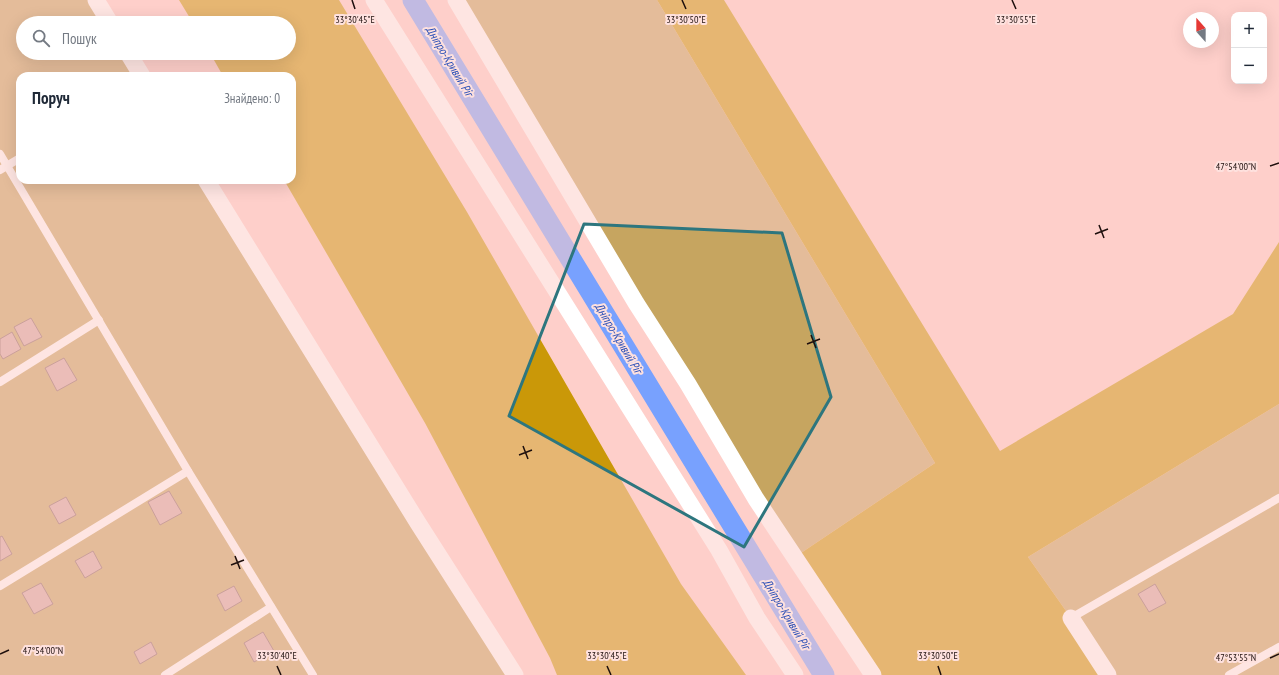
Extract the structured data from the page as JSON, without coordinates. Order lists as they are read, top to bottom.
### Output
{
  "water": ["Дніпро-Кривий Ріг"],
  "north": "top",
  "page": {
    "map_buttons": ["+", "−"],
    "search": "Пошук",
    "heading": ["Поруч", "Знайдено: 0"]
  },
  "coordinates": [
    "33°30'50\"E",
    "33°30'45\"E",
    "33°30'55\"E",
    "47°54'00\"N",
    "33°30'40\"E",
    "47°53'55\"N"
  ]
}
